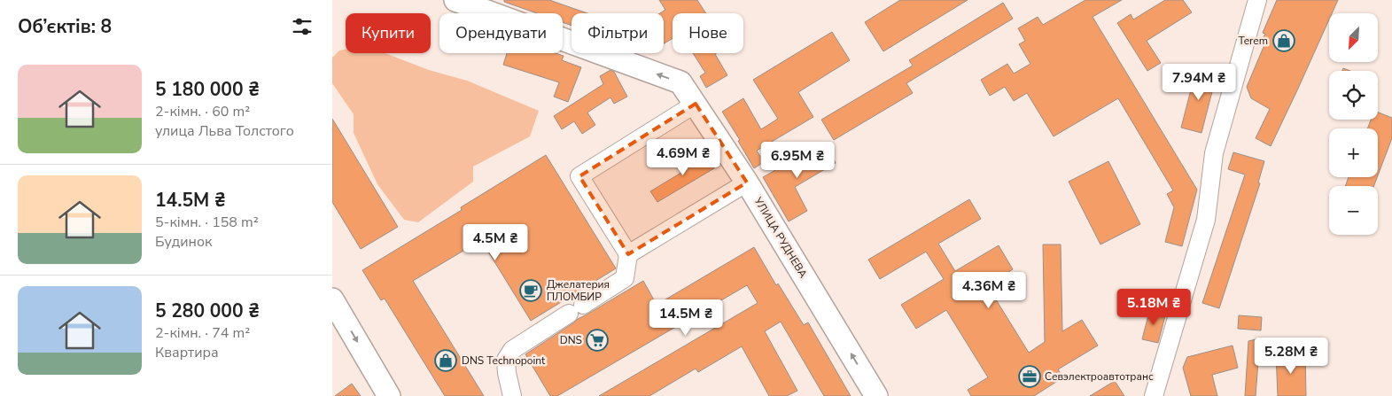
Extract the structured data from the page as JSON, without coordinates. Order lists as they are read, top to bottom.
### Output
{
  "streets": {
    "main road": ["УЛИЦА РУДНЕВА"]
  },
  "one_way": ["УЛИЦА РУДНЕВА"],
  "places": {
    "shop": ["Terem", "DNS Technopoint"],
    "cafe": ["Джелатерия ПЛОМБИР"],
    "supermarket": ["DNS"],
    "office": ["Севэлектроавтотранс"]
  },
  "north": "bottom left",
  "page": {
    "heading": "Об’єктів: 8",
    "map_buttons": ["+", "−"],
    "chip": [
      "Купити",
      "Орендувати",
      "Фільтри",
      "Нове"
    ],
    "list": [
      {
        "name": "5 180 000 ₴",
        "note": "2-кімн. · 60 m² · улица Льва Толстого"
      },
      {
        "name": "14.5M ₴",
        "note": "5-кімн. · 158 m² · Будинок"
      },
      {
        "name": "5 280 000 ₴",
        "note": "2-кімн. · 74 m² · Квартира"
      }
    ],
    "price": [
      "7.94M ₴",
      "4.69M ₴",
      "6.95M ₴",
      "4.5M ₴",
      "4.36M ₴",
      "5.18M ₴",
      "14.5M ₴",
      "5.28M ₴"
    ]
  }
}
